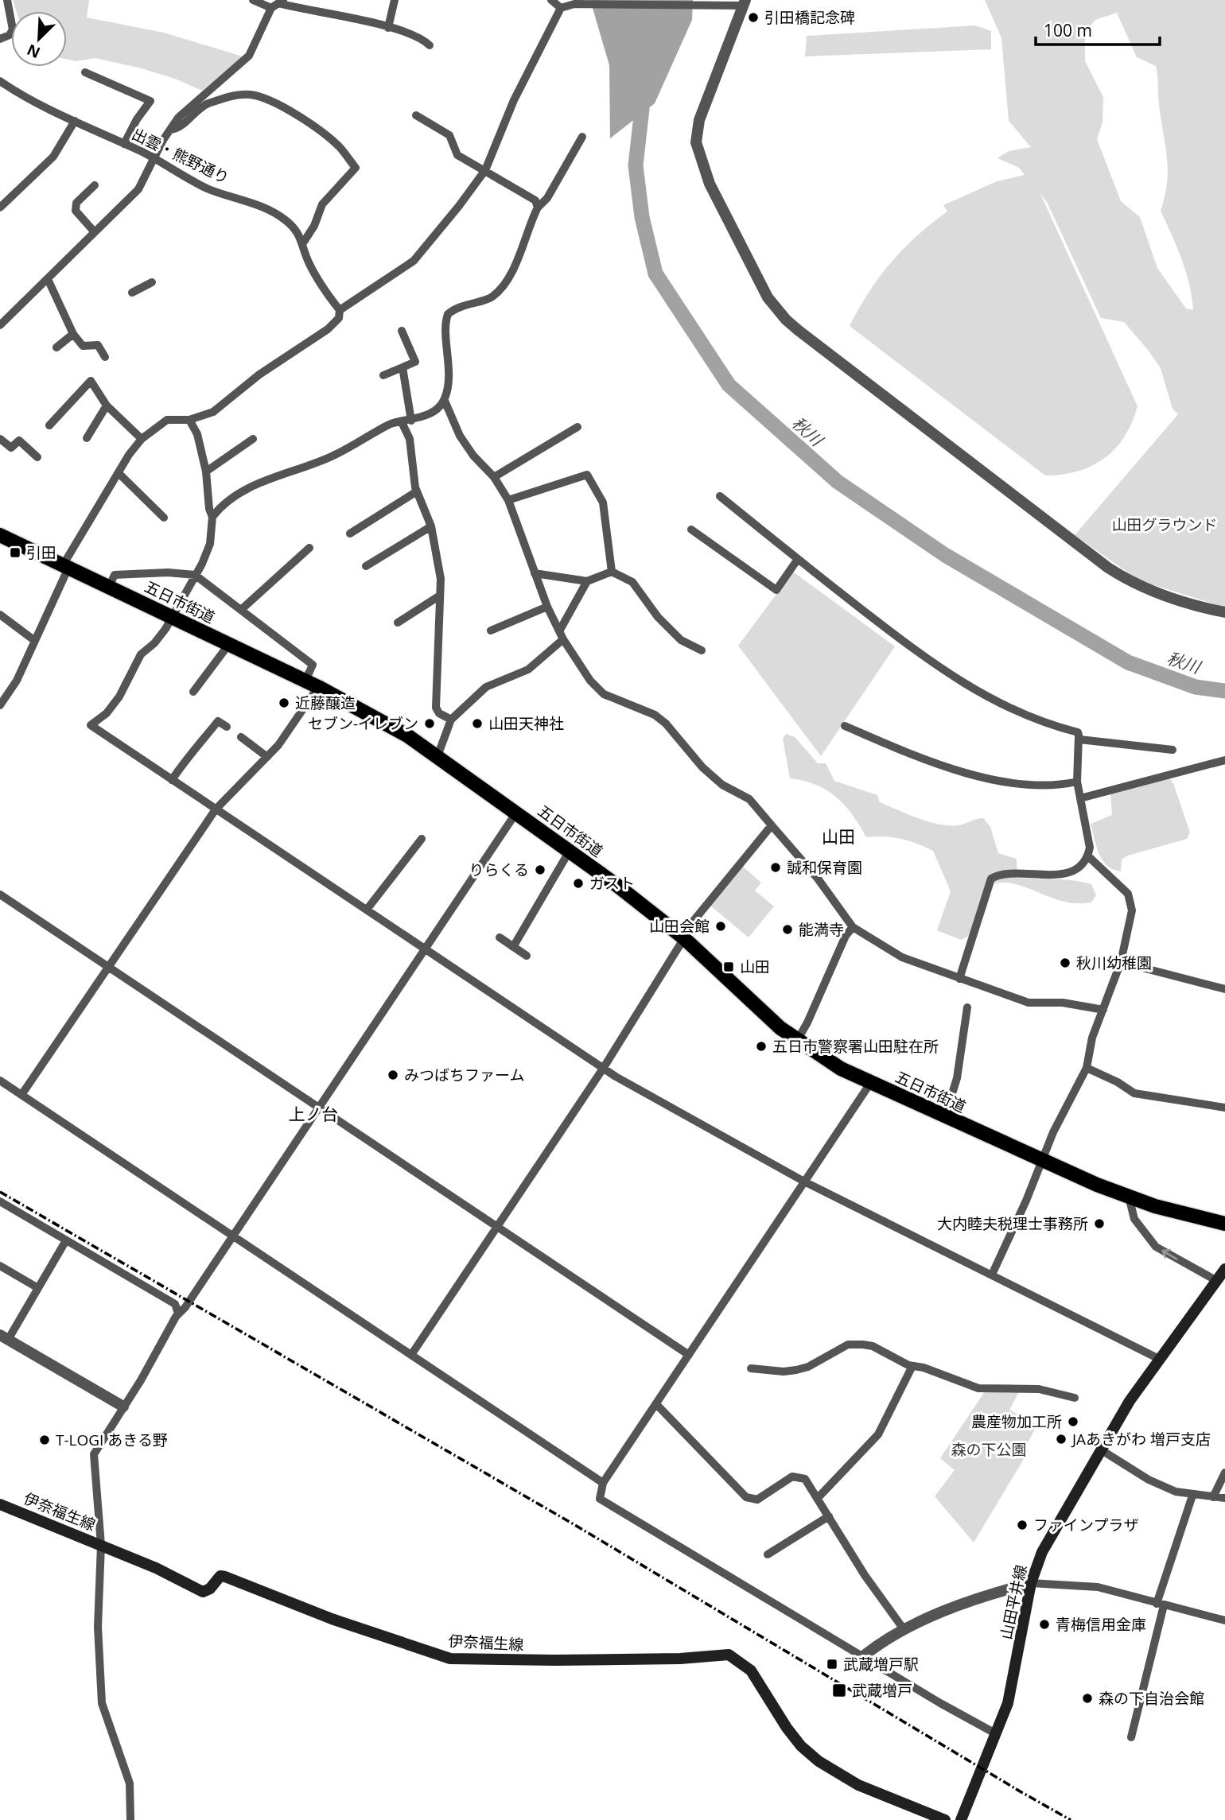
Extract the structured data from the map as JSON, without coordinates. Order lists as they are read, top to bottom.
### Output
{
  "streets": {
    "main road": ["五日市街道", "伊奈福生線", "山田平井線"],
    "street": ["出雲・熊野通り"]
  },
  "districts": ["山田", "上ノ台"],
  "water": ["秋川"],
  "parks": ["山田グラウンド", "森の下公園"],
  "places": {
    "other": [
      "引田橋記念碑",
      "近藤醸造",
      "セブン-イレブン",
      "山田天神社",
      "誠和保育園",
      "りらくる",
      "ガスト",
      "山田会館",
      "能満寺",
      "秋川幼稚園",
      "五日市警察署山田駐在所",
      "みつばちファーム",
      "大内睦夫税理士事務所",
      "農産物加工所",
      "JAあきがわ 増戸支店",
      "T-LOGI あきる野",
      "ファインプラザ",
      "青梅信用金庫",
      "森の下自治会館"
    ],
    "transit": [
      "引田",
      "山田",
      "武蔵増戸駅",
      "武蔵増戸"
    ]
  },
  "scale_bar": "100 m",
  "north": "bottom left"
}
